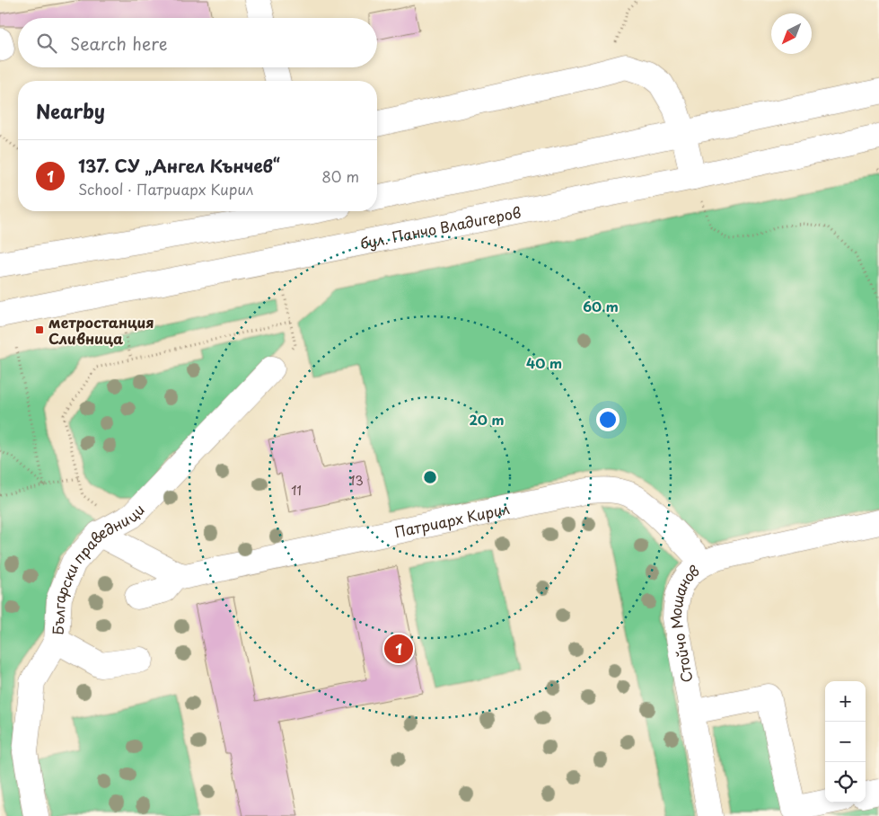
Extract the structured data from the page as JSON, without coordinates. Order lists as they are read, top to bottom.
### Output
{
  "streets": {
    "main road": [
      "бул. Панчо Владигеров",
      "Патриарх Кирил",
      "Български праведници",
      "Стойчо Мошанов"
    ]
  },
  "crossings": [
    ["Патриарх Кирил", "Стойчо Мошанов"]
  ],
  "places": {
    "transit": ["метростанция Сливница"]
  },
  "house_numbers": ["13", "11"],
  "north": "bottom left",
  "page": {
    "search": "Search here",
    "heading": "Nearby",
    "list": [
      {
        "mark": "1",
        "name": "137. СУ „Ангел Кънчев“",
        "note": "School · Патриарх Кирил",
        "value": "80 m"
      }
    ],
    "pins": "1",
    "map_buttons": ["+", "−"]
  },
  "rings": ["60 m", "40 m", "20 m"]
}
